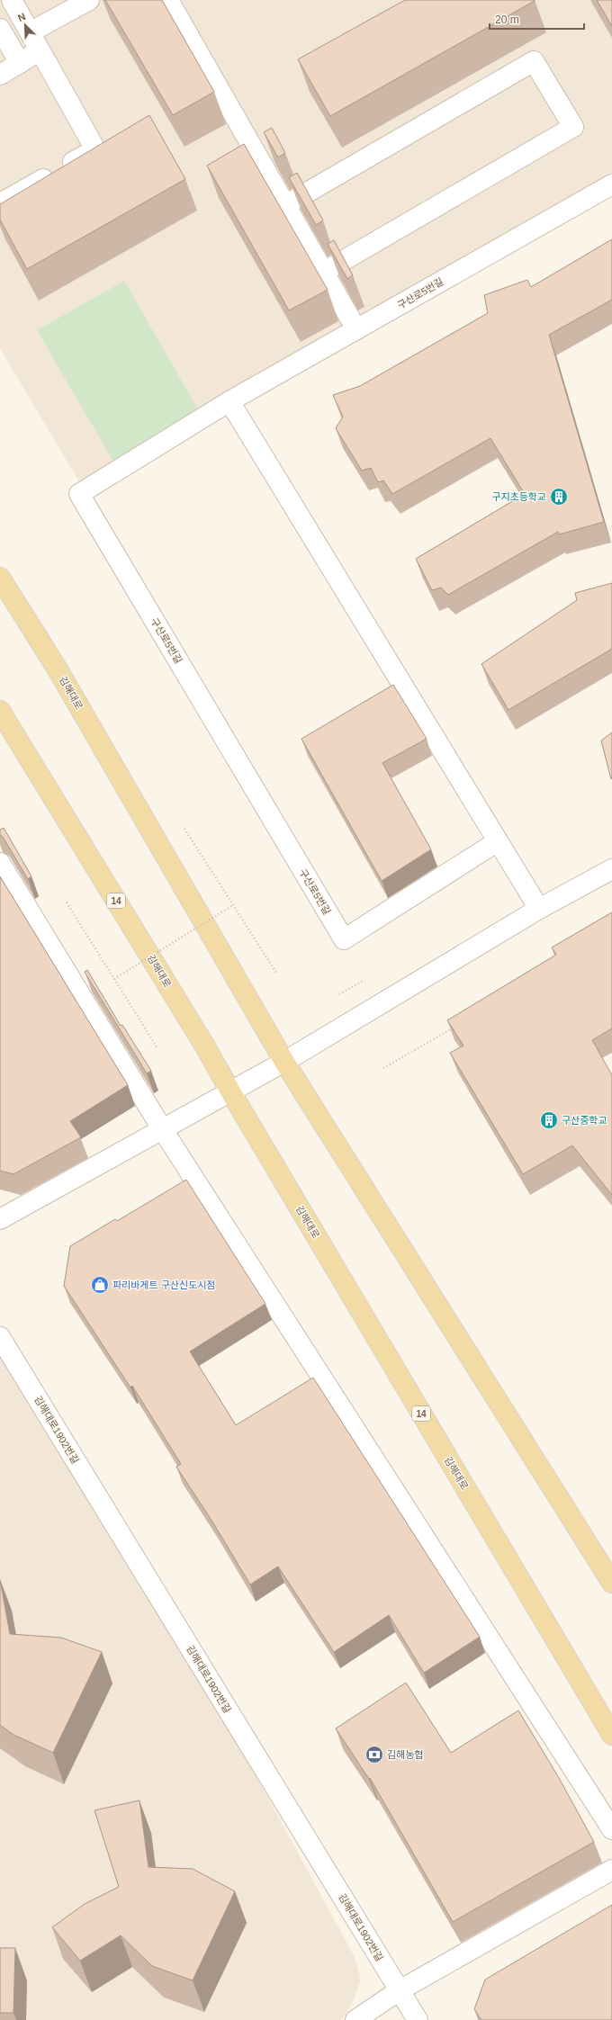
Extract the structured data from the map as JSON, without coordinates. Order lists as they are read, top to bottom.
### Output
{
  "streets": {
    "main road": ["김해대로", "14"],
    "street": ["구산로5번길", "김해대로1902번길"]
  },
  "places": {
    "building": ["구지초등학교", "구산중학교"],
    "shop": ["파리바게트 구산신도시점"],
    "bank": ["김해농협"]
  },
  "scale_bar": "20 m",
  "north": "top left"
}
